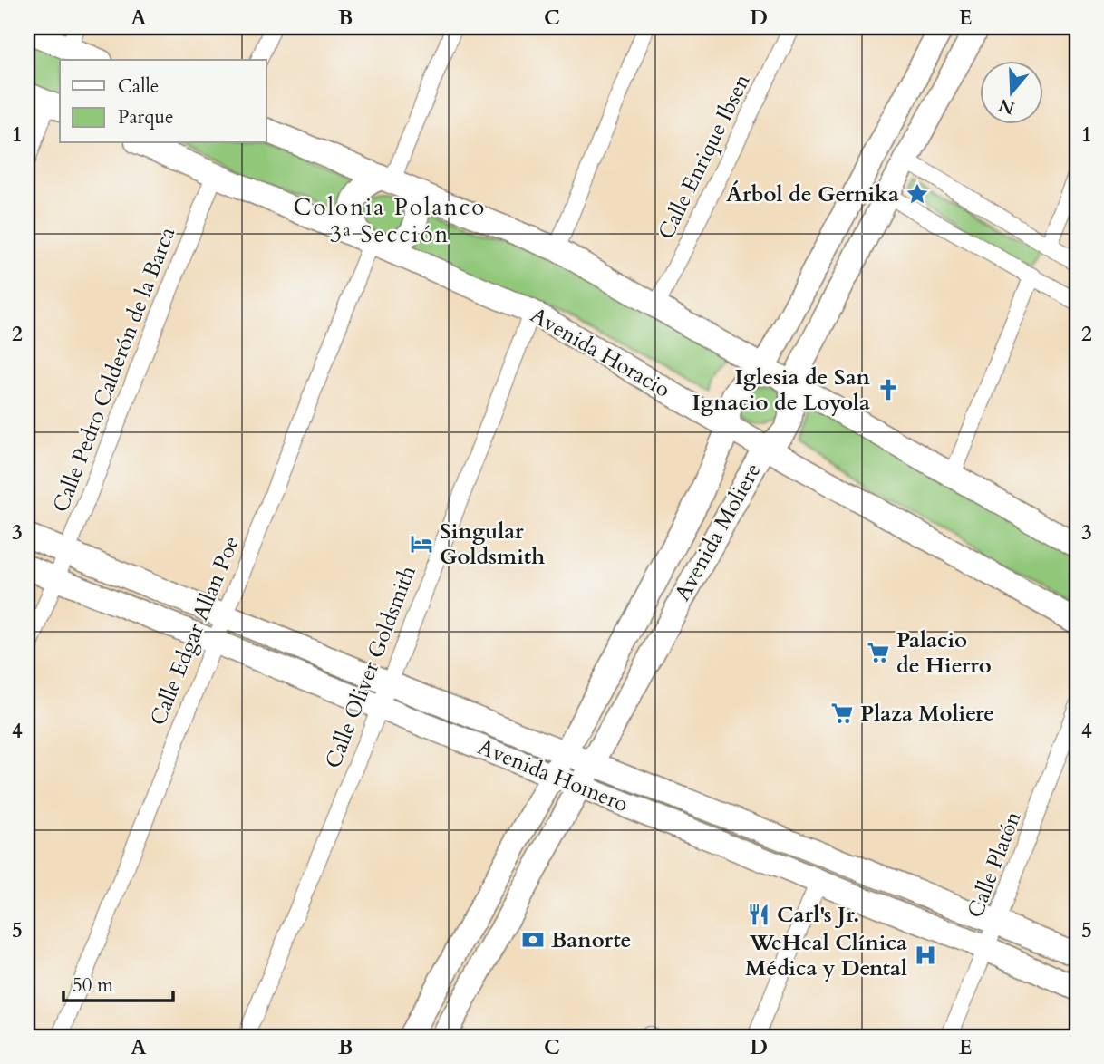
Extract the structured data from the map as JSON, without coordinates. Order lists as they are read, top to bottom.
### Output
{
  "streets": {
    "street": [
      "Calle Enrique Ibsen",
      "Avenida Horacio",
      "Calle Pedro Calderón de la Barca",
      "Avenida Moliere",
      "Calle Edgar Allan Poe",
      "Calle Oliver Goldsmith",
      "Avenida Homero",
      "Calle Platón"
    ]
  },
  "crossings": [
    ["Avenida Horacio", "Calle Pedro Calderón de la Barca"],
    ["Avenida Horacio", "Avenida Moliere"],
    ["Avenida Horacio", "Calle Edgar Allan Poe"],
    ["Avenida Horacio", "Calle Oliver Goldsmith"],
    ["Calle Pedro Calderón de la Barca", "Avenida Homero"],
    ["Avenida Moliere", "Avenida Homero"],
    ["Calle Edgar Allan Poe", "Avenida Homero"],
    ["Calle Oliver Goldsmith", "Avenida Homero"],
    ["Avenida Homero", "Calle Platón"]
  ],
  "districts": ["Colonia Polanco 3ª Sección"],
  "places": {
    "place": ["Árbol de Gernika"],
    "church": ["Iglesia de San Ignacio de Loyola"],
    "hotel": ["Singular Goldsmith"],
    "supermarket": ["Palacio de Hierro", "Plaza Moliere"],
    "restaurant": ["Carl's Jr."],
    "bank": ["Banorte"],
    "hospital": ["WeHeal Clínica Médica y Dental"]
  },
  "legend": ["Calle", "Parque"],
  "scale_bar": "50 m",
  "north": "bottom",
  "grid": {
    "columns": [
      "A",
      "B",
      "C",
      "D",
      "E"
    ],
    "rows": [
      "1",
      "2",
      "3",
      "4",
      "5"
    ]
  }
}
